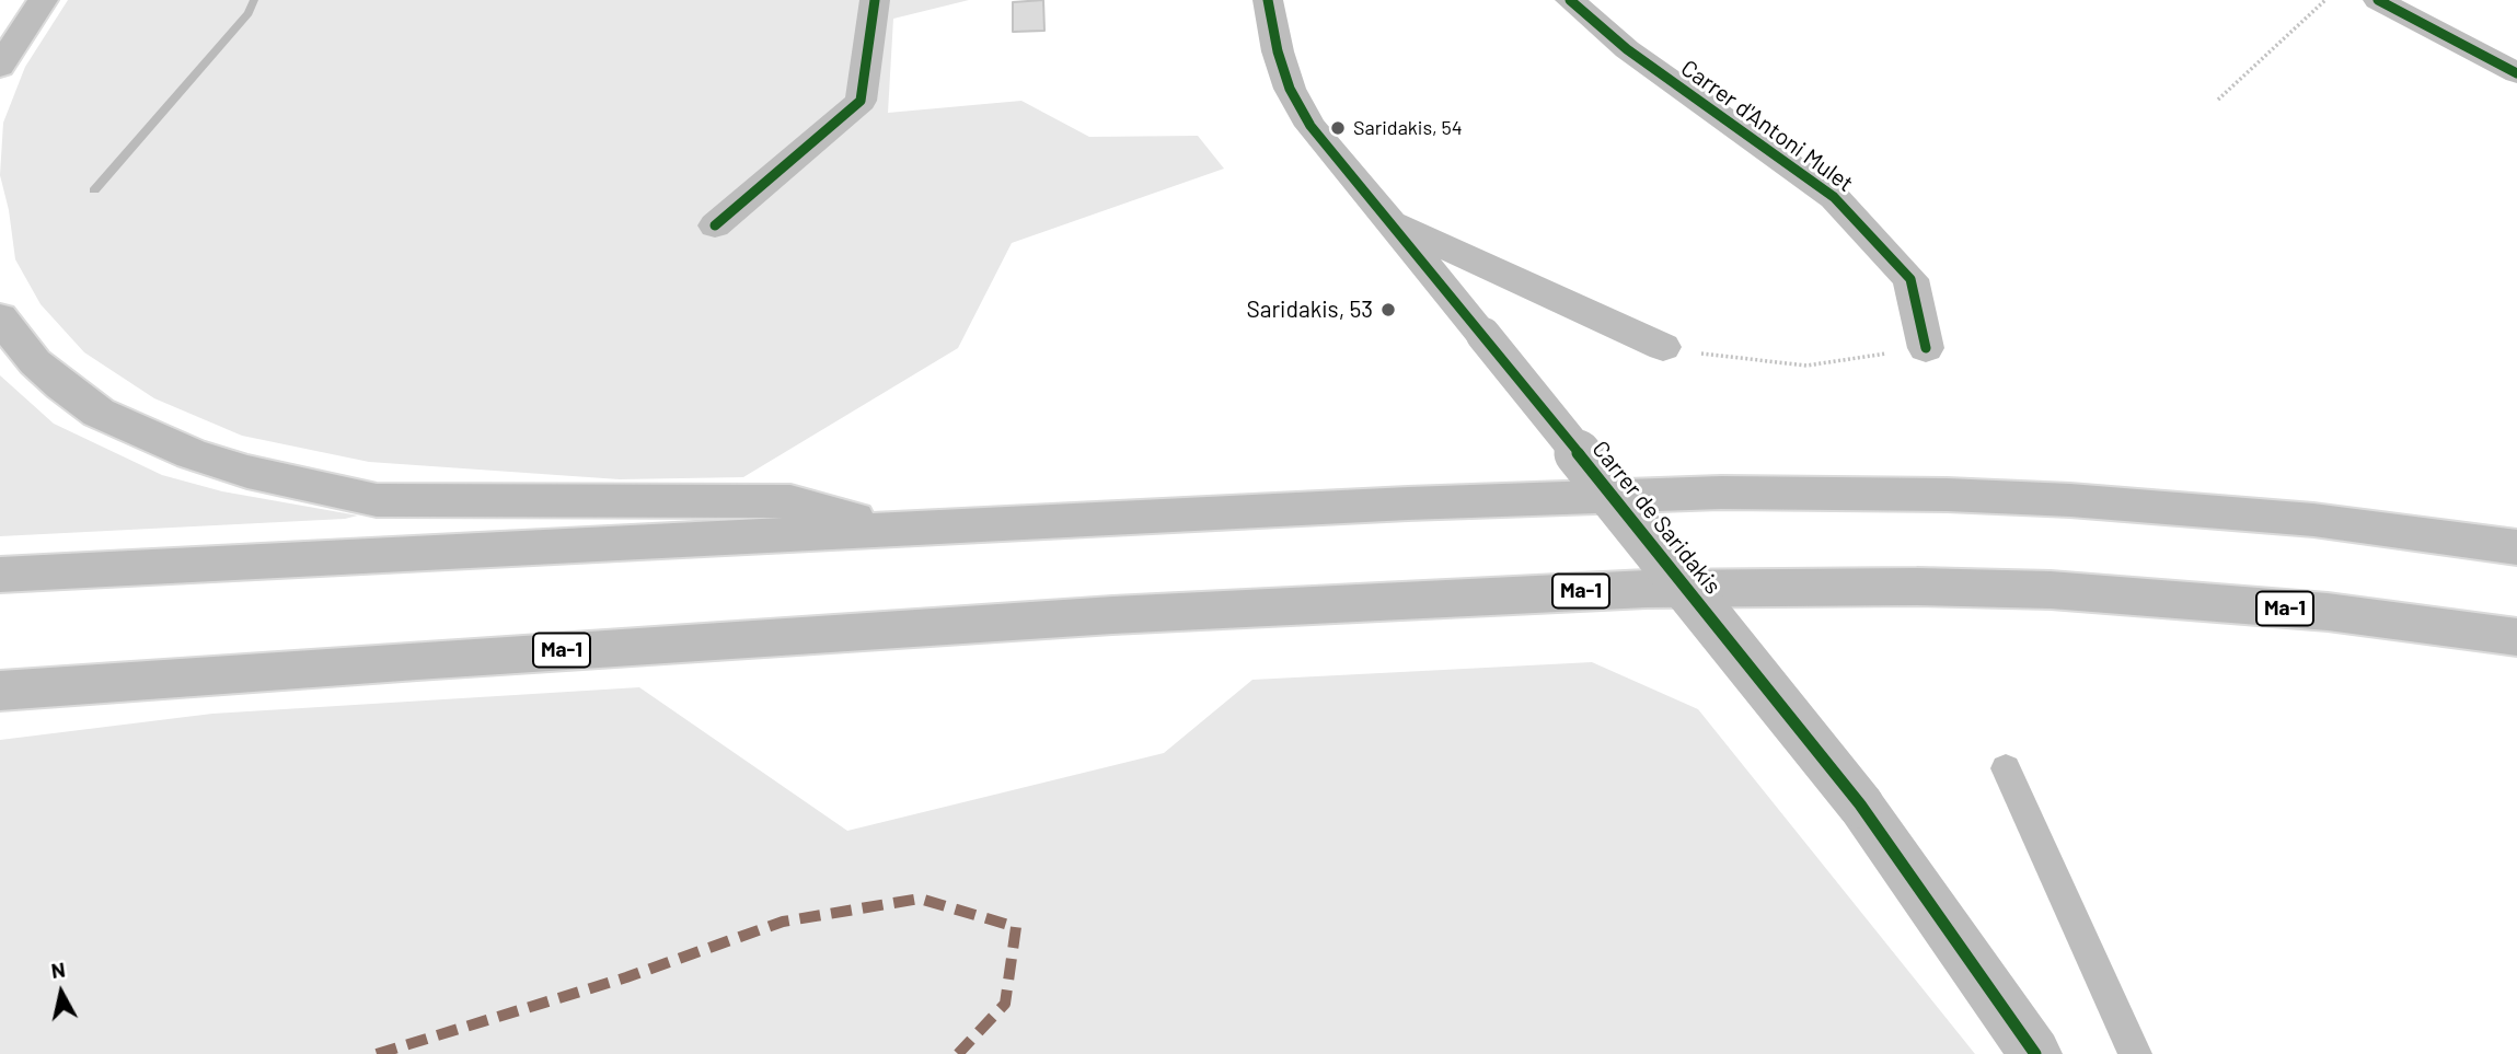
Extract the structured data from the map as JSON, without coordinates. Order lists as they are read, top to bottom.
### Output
{
  "streets": {
    "main road": ["Carrer d'Antoni Mulet", "Carrer de Saridakis", "Ma-1"]
  },
  "places": ["Saridakis, 54", "Saridakis, 53"],
  "north": "top"
}
